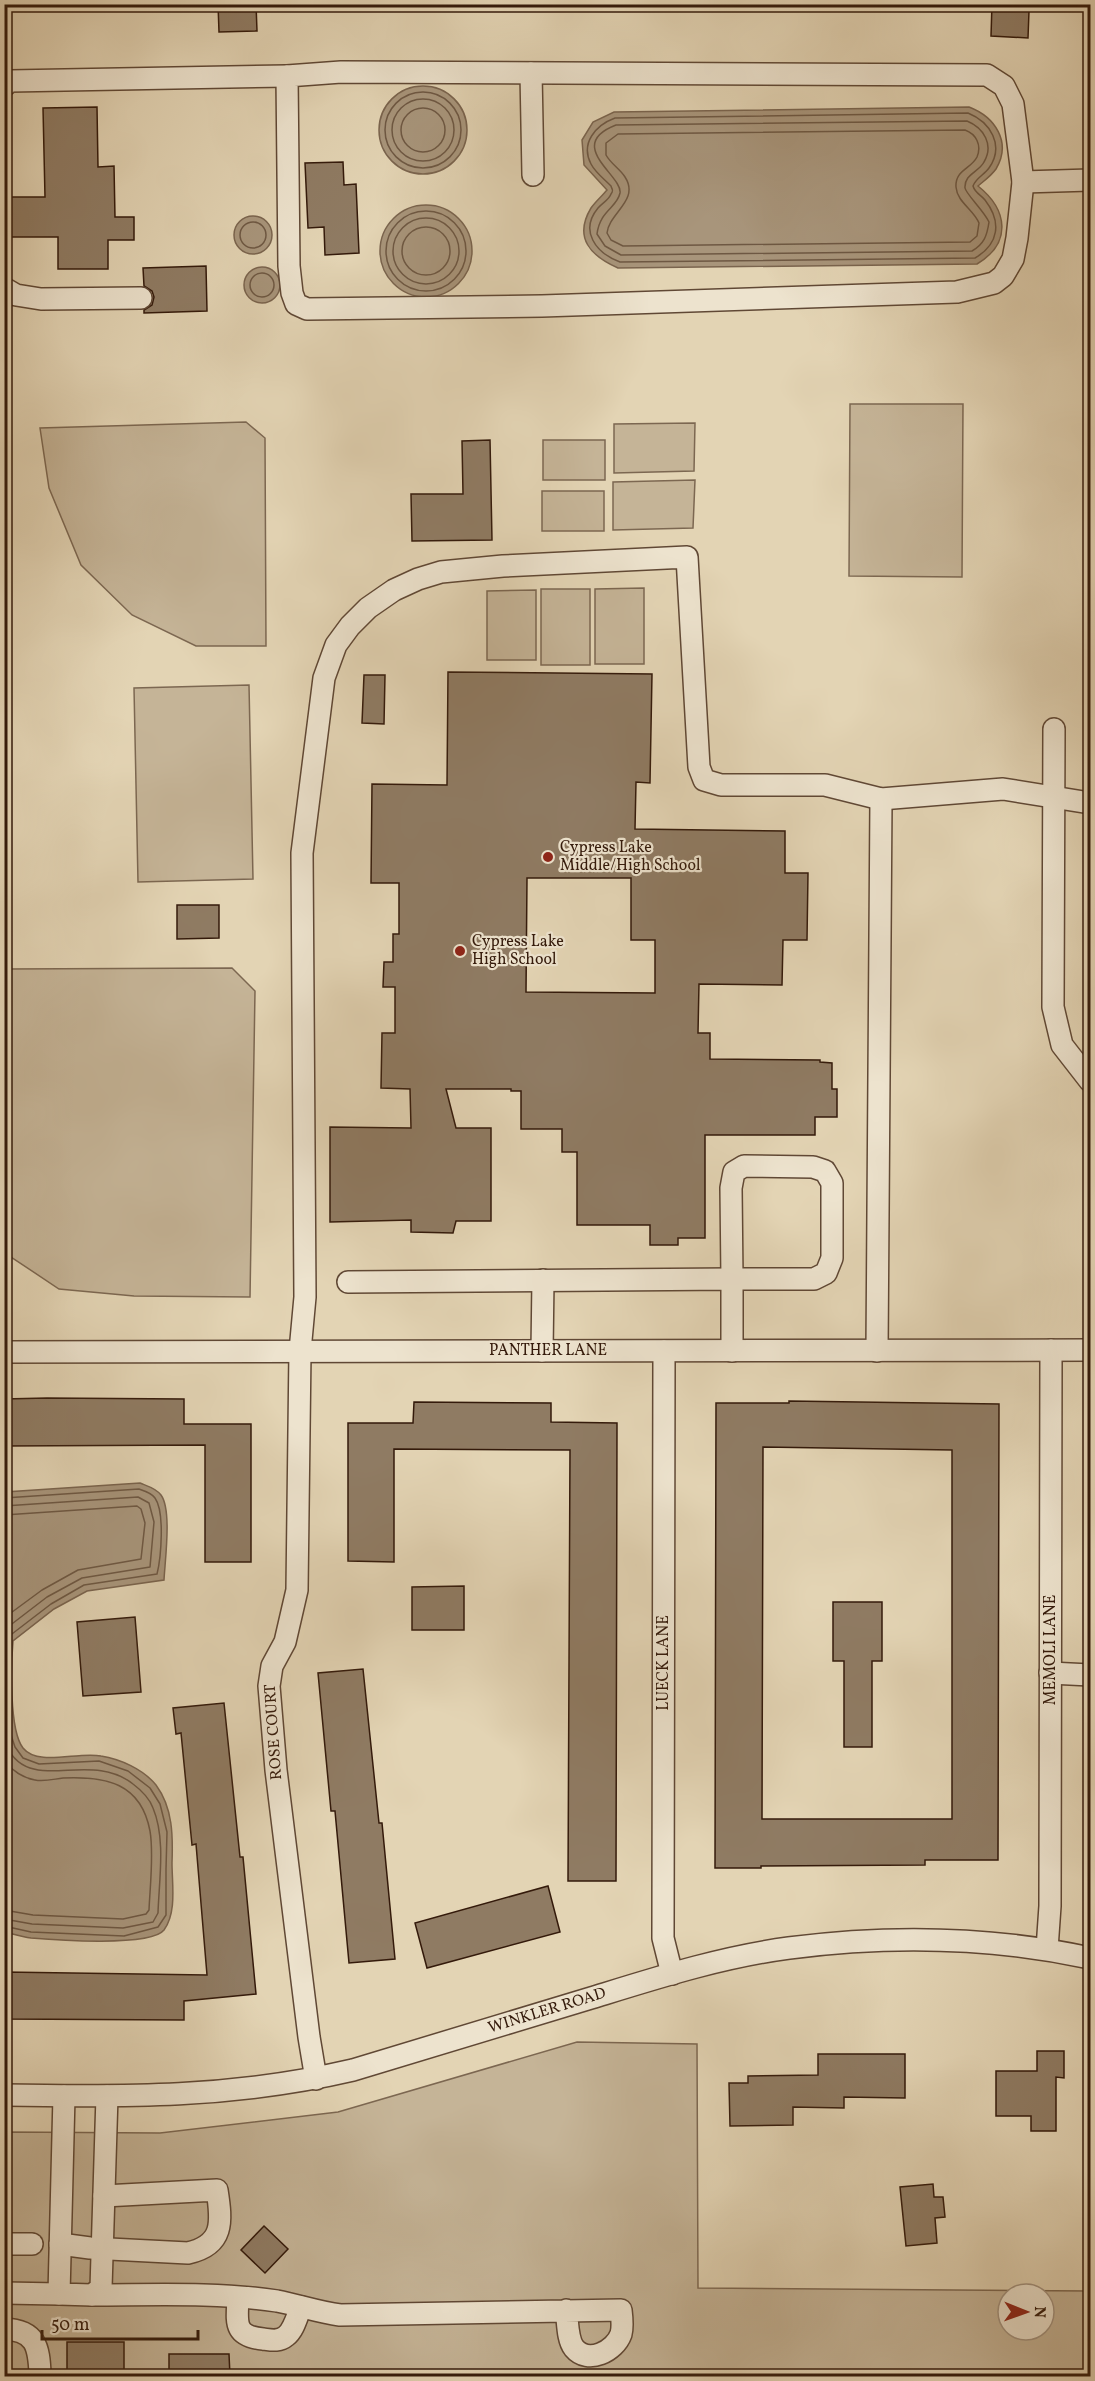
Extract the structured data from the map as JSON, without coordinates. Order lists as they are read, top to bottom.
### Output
{
  "streets": {
    "street": [
      "PANTHER LANE",
      "MEMOLI LANE",
      "LUECK LANE",
      "ROSE COURT",
      "WINKLER ROAD"
    ]
  },
  "crossings": [
    ["PANTHER LANE", "MEMOLI LANE"],
    ["PANTHER LANE", "LUECK LANE"],
    ["PANTHER LANE", "ROSE COURT"],
    ["MEMOLI LANE", "WINKLER ROAD"],
    ["LUECK LANE", "WINKLER ROAD"],
    ["ROSE COURT", "WINKLER ROAD"]
  ],
  "places": ["Cypress Lake Middle/High School", "Cypress Lake High School"],
  "scale_bar": "50 m",
  "north": "right"
}
